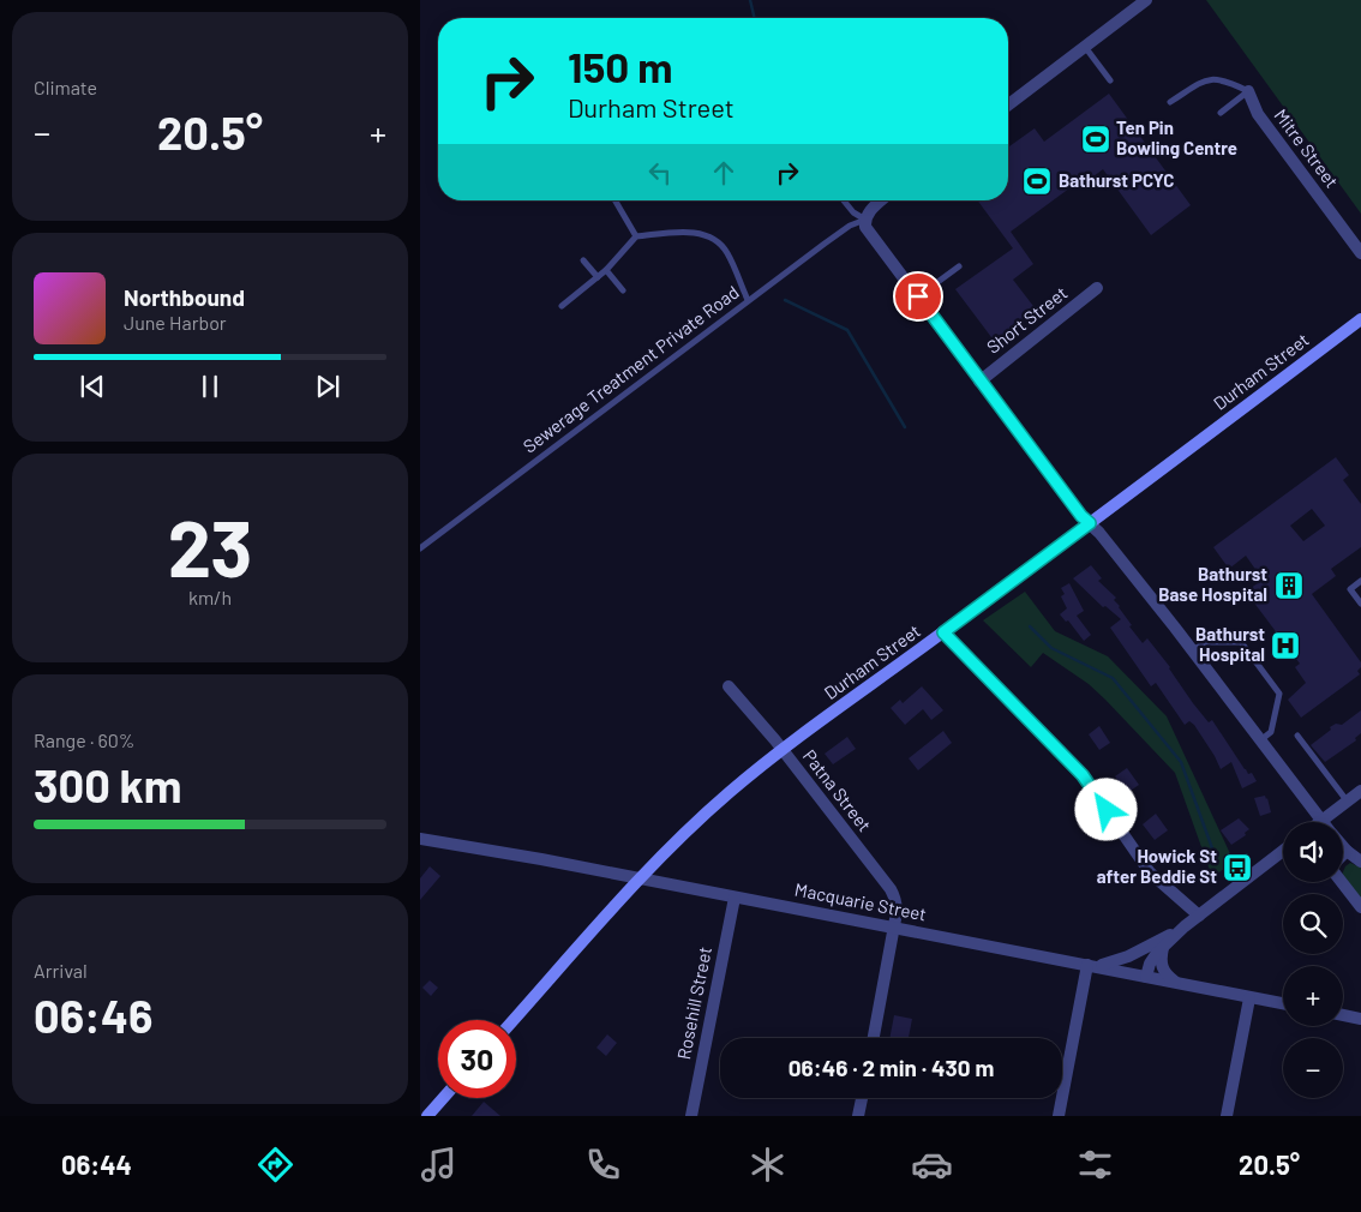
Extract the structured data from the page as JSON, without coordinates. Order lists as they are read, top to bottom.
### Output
{
  "streets": {
    "main road": ["Durham Street"],
    "street": [
      "Mitre Street",
      "Short Street",
      "Patna Street",
      "Macquarie Street",
      "Rosehill Street"
    ],
    "lane": ["Sewerage Treatment Private Road"]
  },
  "crossings": [
    ["Durham Street", "Patna Street"],
    ["Durham Street", "Macquarie Street"],
    ["Patna Street", "Macquarie Street"],
    ["Macquarie Street", "Rosehill Street"]
  ],
  "places": {
    "sports": ["Ten Pin Bowling Centre", "Bathurst PCYC"],
    "building": ["Bathurst Base Hospital"],
    "hospital": ["Bathurst Hospital"],
    "bus stop": ["Howick St after Beddie St"]
  },
  "page": {
    "tile": [
      "Climate",
      ["23", "km/h"],
      ["Range · 60%", "300 km"],
      ["Arrival", "06:46"]
    ],
    "turn": ["150 m", "Durham Street"],
    "heat": ["−", "20.5°", "+"],
    "song": ["Northbound", "June Harbor"],
    "map_buttons": ["+", "−"],
    "limit": "30",
    "trip": "06:46 · 2 min · 430 m",
    "tabs": ["06:44", "20.5°"]
  }
}
